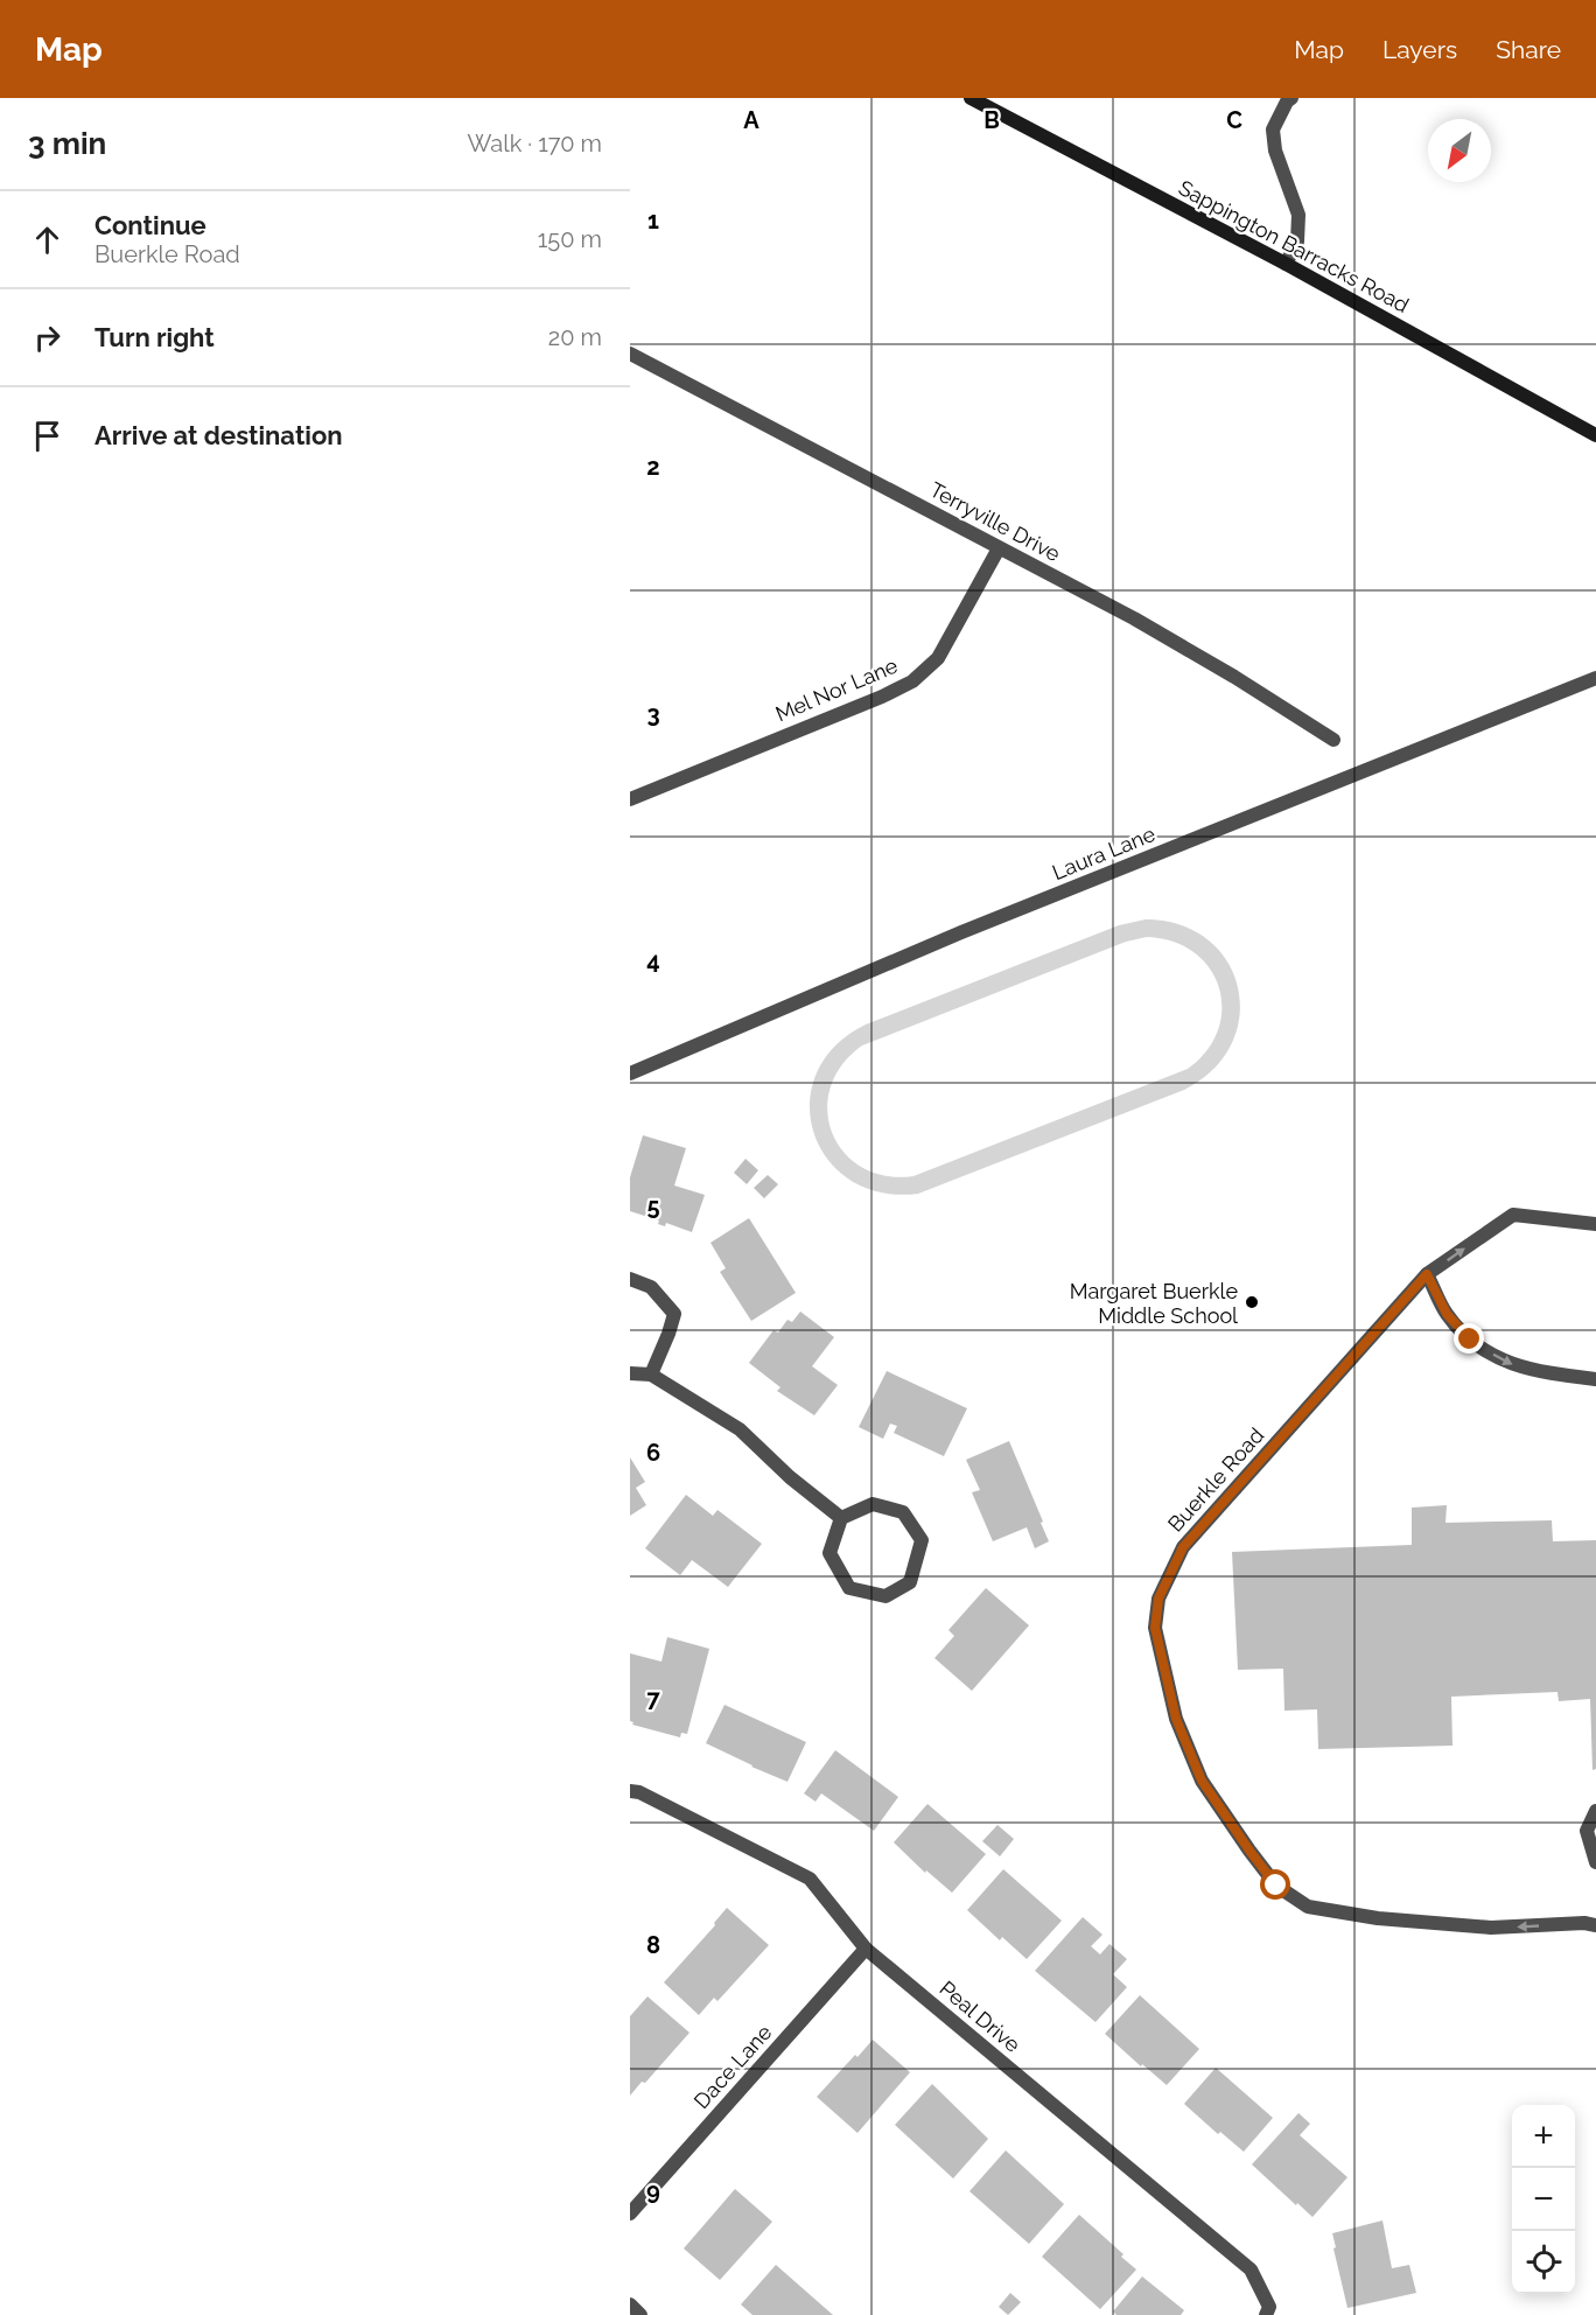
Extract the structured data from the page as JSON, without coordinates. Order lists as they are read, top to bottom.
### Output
{
  "streets": {
    "street": [
      "Sappington Barracks Road",
      "Terryville Drive",
      "Mel Nor Lane",
      "Laura Lane",
      "Buerkle Road",
      "Peal Drive",
      "Dace Lane"
    ]
  },
  "crossings": [
    ["Terryville Drive", "Mel Nor Lane"],
    ["Peal Drive", "Dace Lane"]
  ],
  "places": ["Margaret Buerkle Middle School"],
  "north": "bottom left",
  "page": {
    "header": "Map",
    "nav": ["Map", "Layers", "Share"],
    "heading": ["3 min", "Walk · 170 m"],
    "list": [
      ["Continue", "Buerkle Road", "150 m"],
      ["Turn right", "20 m"],
      "Arrive at destination"
    ],
    "map_buttons": ["+", "−"]
  },
  "grid": {
    "columns": ["A", "B", "C"],
    "rows": [
      "1",
      "2",
      "3",
      "4",
      "5",
      "6",
      "7",
      "8",
      "9"
    ]
  }
}
